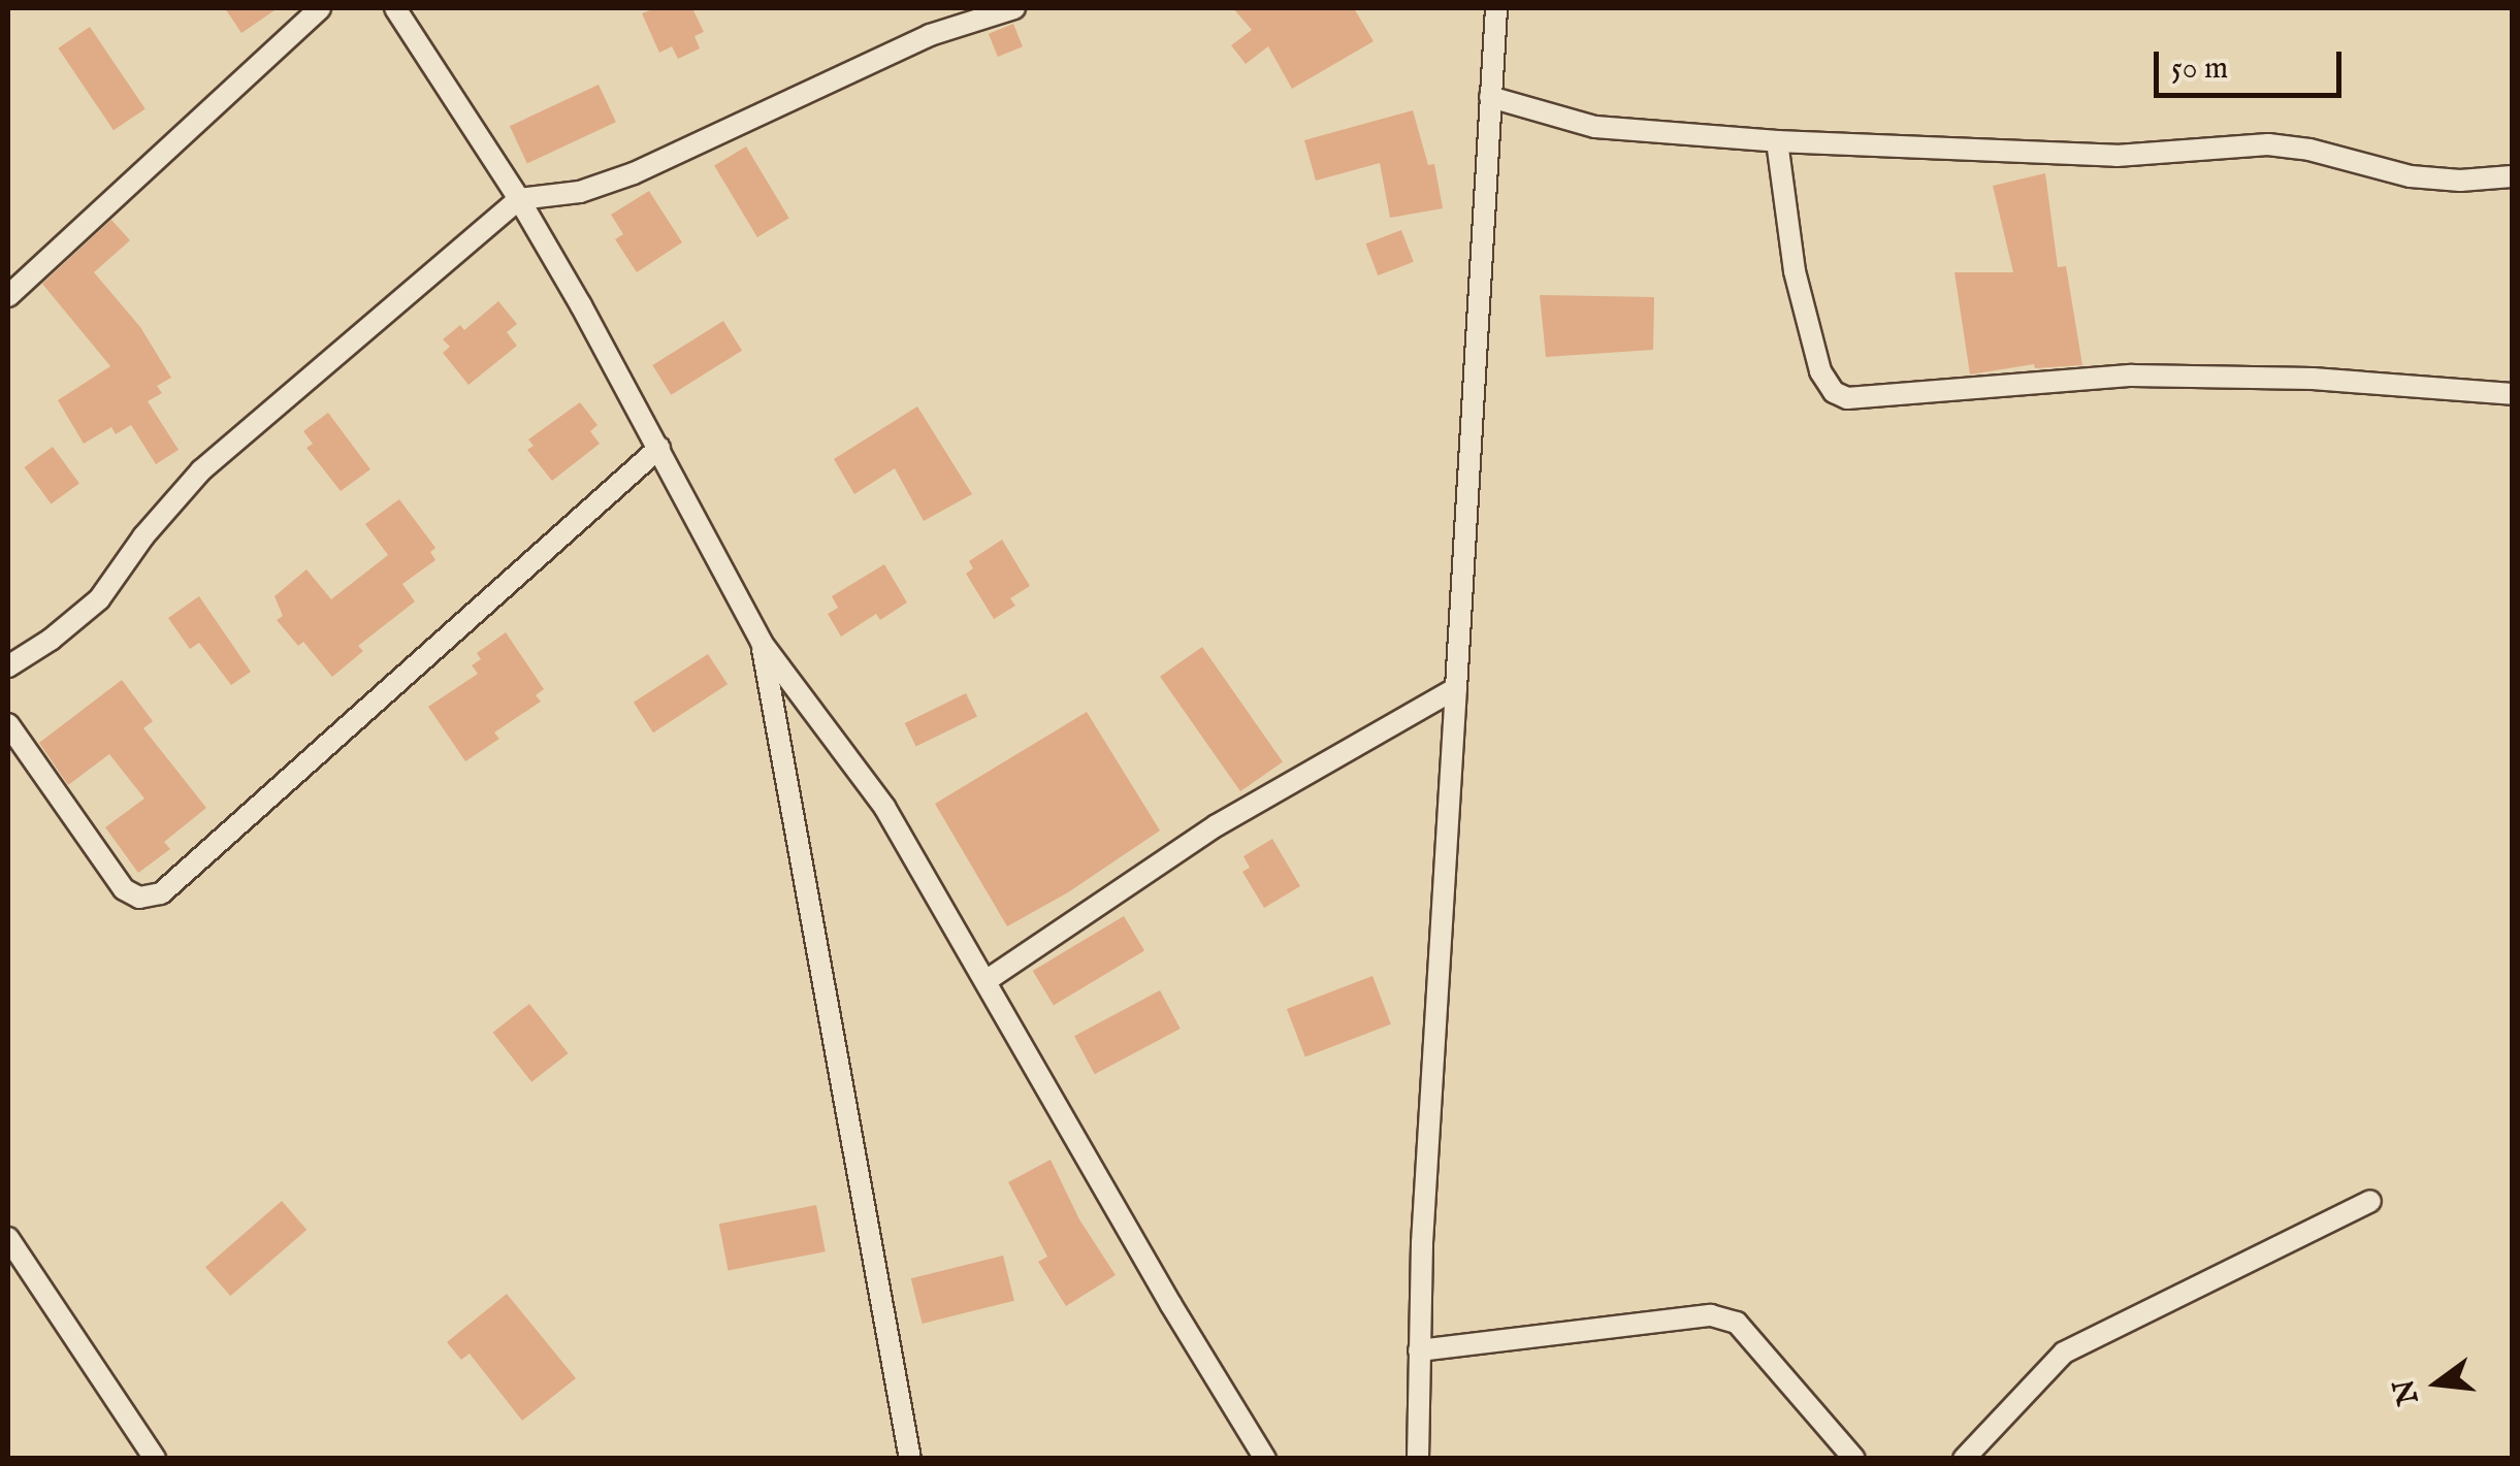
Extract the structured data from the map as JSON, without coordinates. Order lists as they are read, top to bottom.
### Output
{
  "scale_bar": "50 m",
  "north": "left"
}
